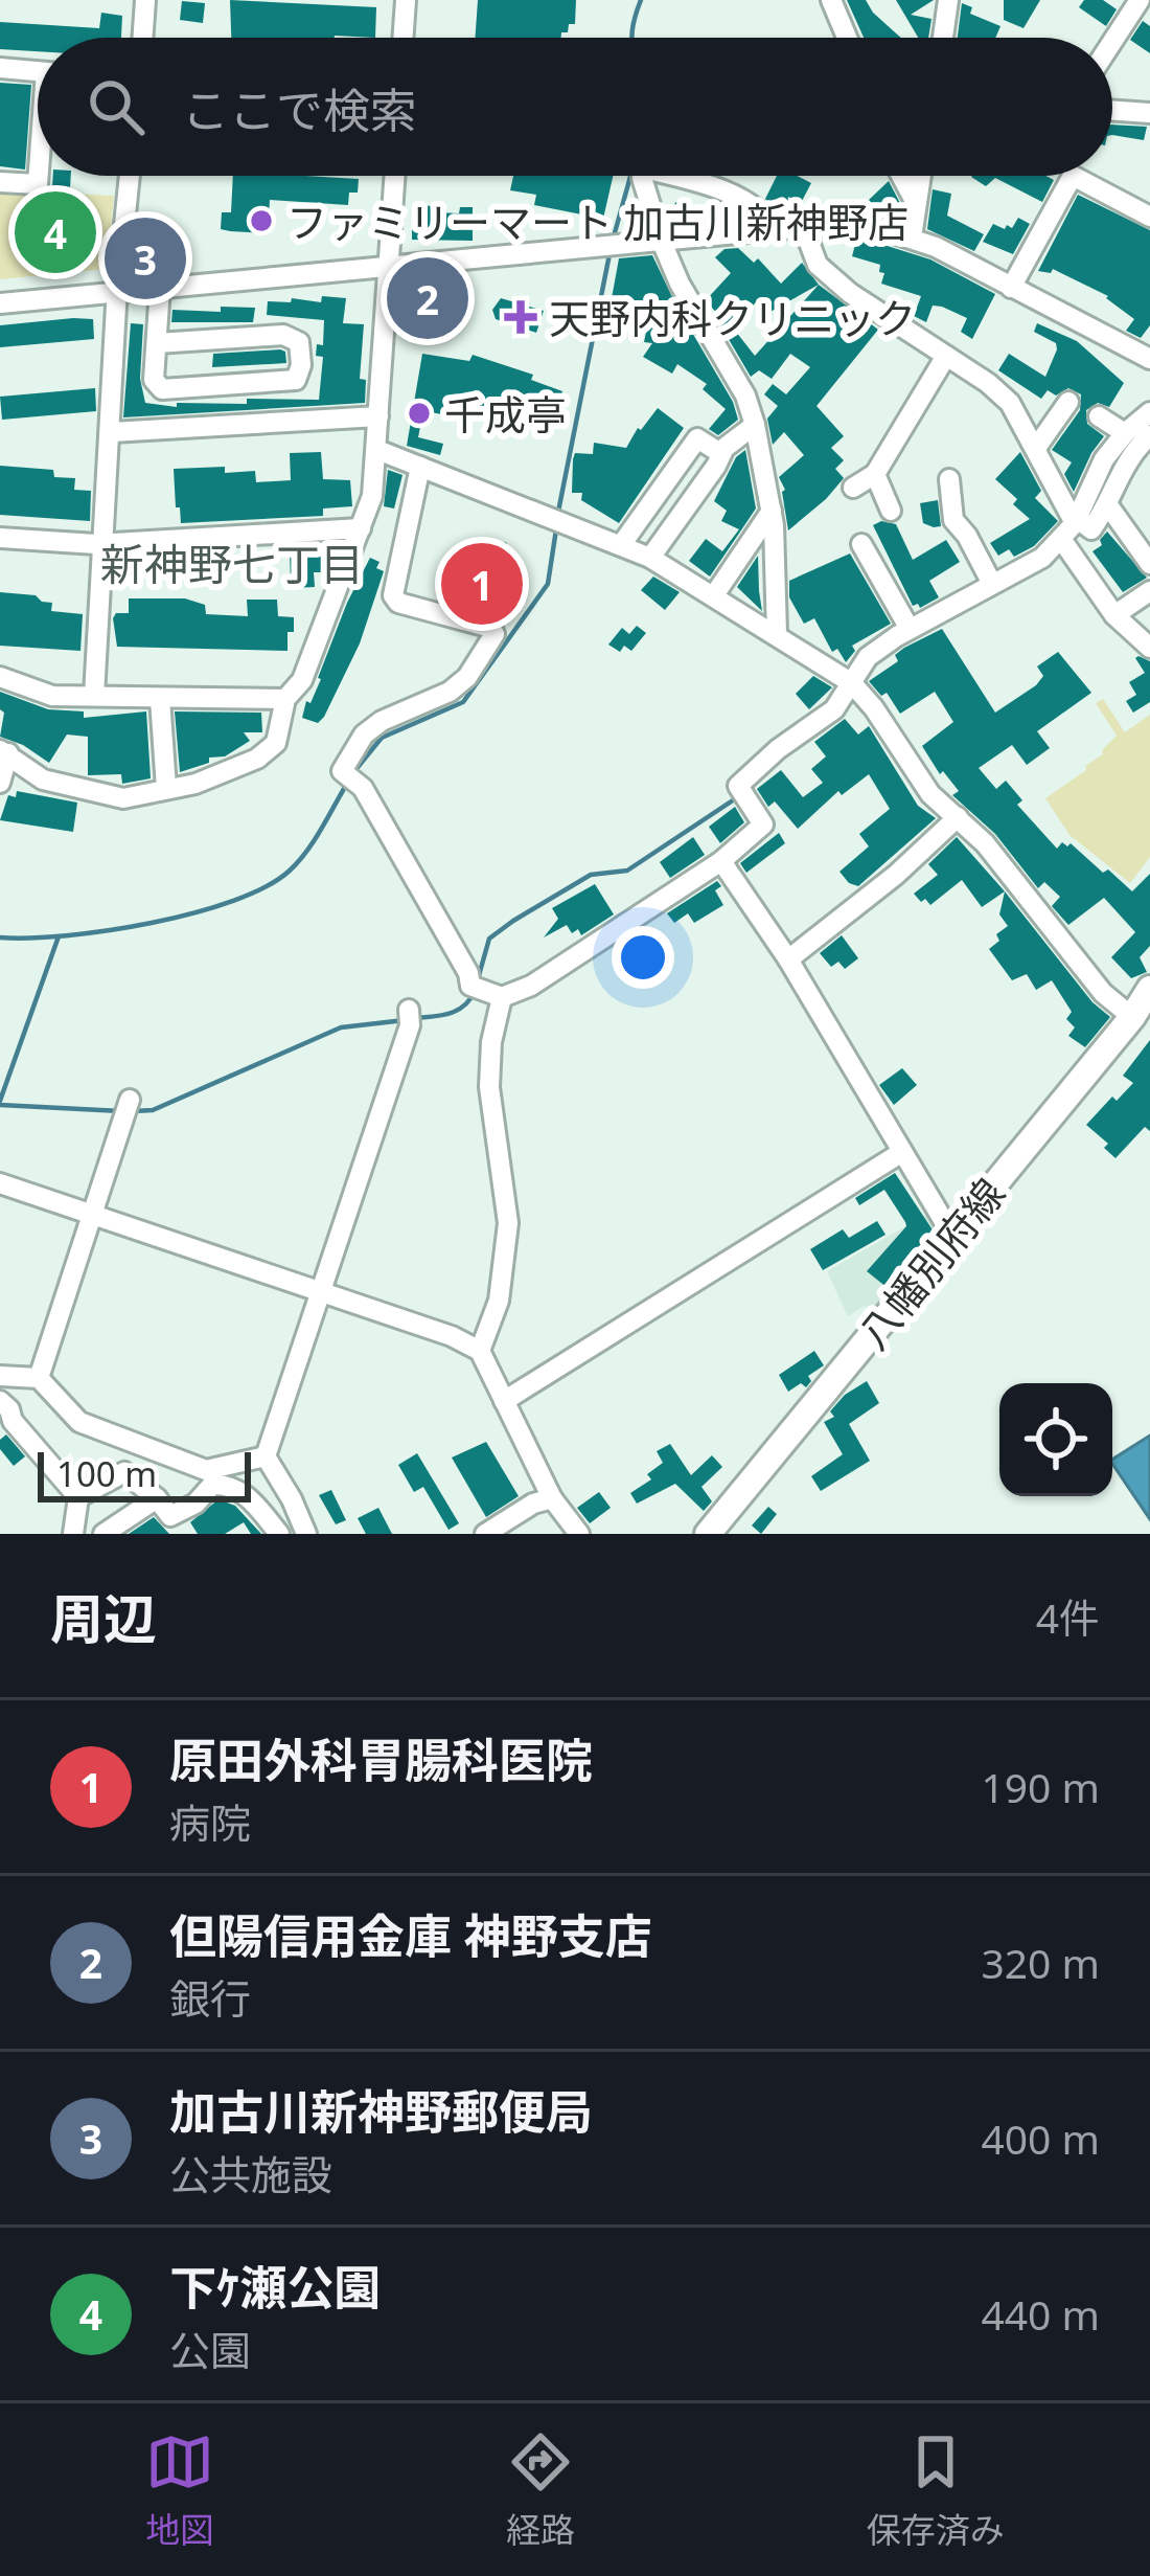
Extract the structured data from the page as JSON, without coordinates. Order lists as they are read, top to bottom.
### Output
{
  "streets": {
    "main road": ["八幡別府線"]
  },
  "districts": ["新神野七丁目"],
  "places": {
    "other": ["ファミリーマート 加古川新神野店", "千成亭"],
    "health": ["天野内科クリニック"]
  },
  "scale_bar": "100 m",
  "page": {
    "search": "ここで検索",
    "pins": [
      "4",
      "3",
      "2",
      "1"
    ],
    "scale": "100 m",
    "heading": ["周辺", "4件"],
    "list": [
      {
        "mark": "1",
        "name": "原田外科胃腸科医院",
        "note": "病院",
        "value": "190 m"
      },
      {
        "mark": "2",
        "name": "但陽信用金庫 神野支店",
        "note": "銀行",
        "value": "320 m"
      },
      {
        "mark": "3",
        "name": "加古川新神野郵便局",
        "note": "公共施設",
        "value": "400 m"
      },
      {
        "mark": "4",
        "name": "下ｹ瀬公園",
        "note": "公園",
        "value": "440 m"
      }
    ],
    "nav": ["地図", "経路", "保存済み"]
  }
}
